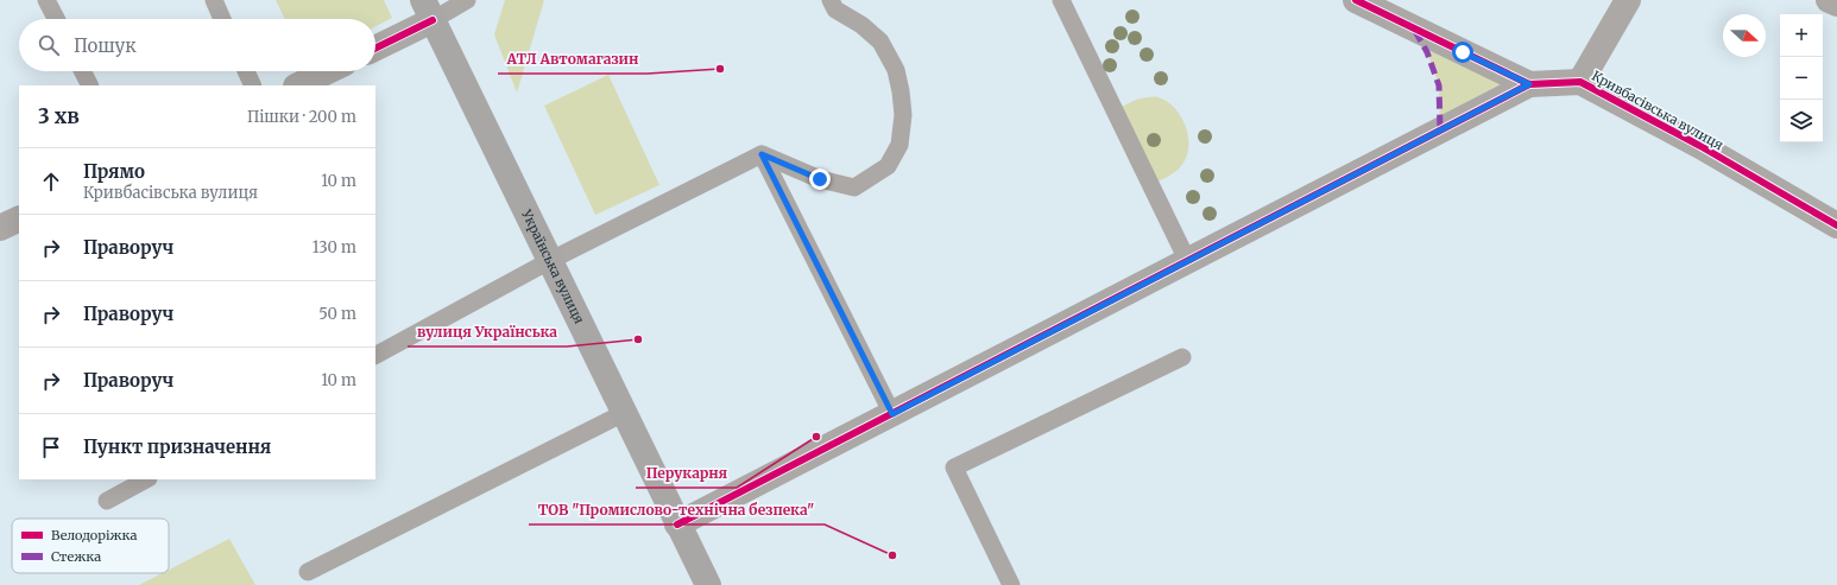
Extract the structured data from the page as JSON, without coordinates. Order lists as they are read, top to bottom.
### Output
{
  "streets": {
    "main road": ["Українська вулиця"],
    "street": ["Кривбасівська вулиця"]
  },
  "places": [
    "АТЛ Автомагазин",
    "вулиця Українська",
    "Перукарня",
    "ТОВ \"Промислово-технічна безпека\""
  ],
  "legend": ["Велодоріжка", "Стежка"],
  "north": "right",
  "page": {
    "map_buttons": ["+", "−"],
    "search": "Пошук",
    "heading": ["3 хв", "Пішки · 200 m"],
    "list": [
      ["Прямо", "Кривбасівська вулиця", "10 m"],
      ["Праворуч", "130 m"],
      ["Праворуч", "50 m"],
      ["Праворуч", "10 m"],
      "Пункт призначення"
    ]
  }
}
